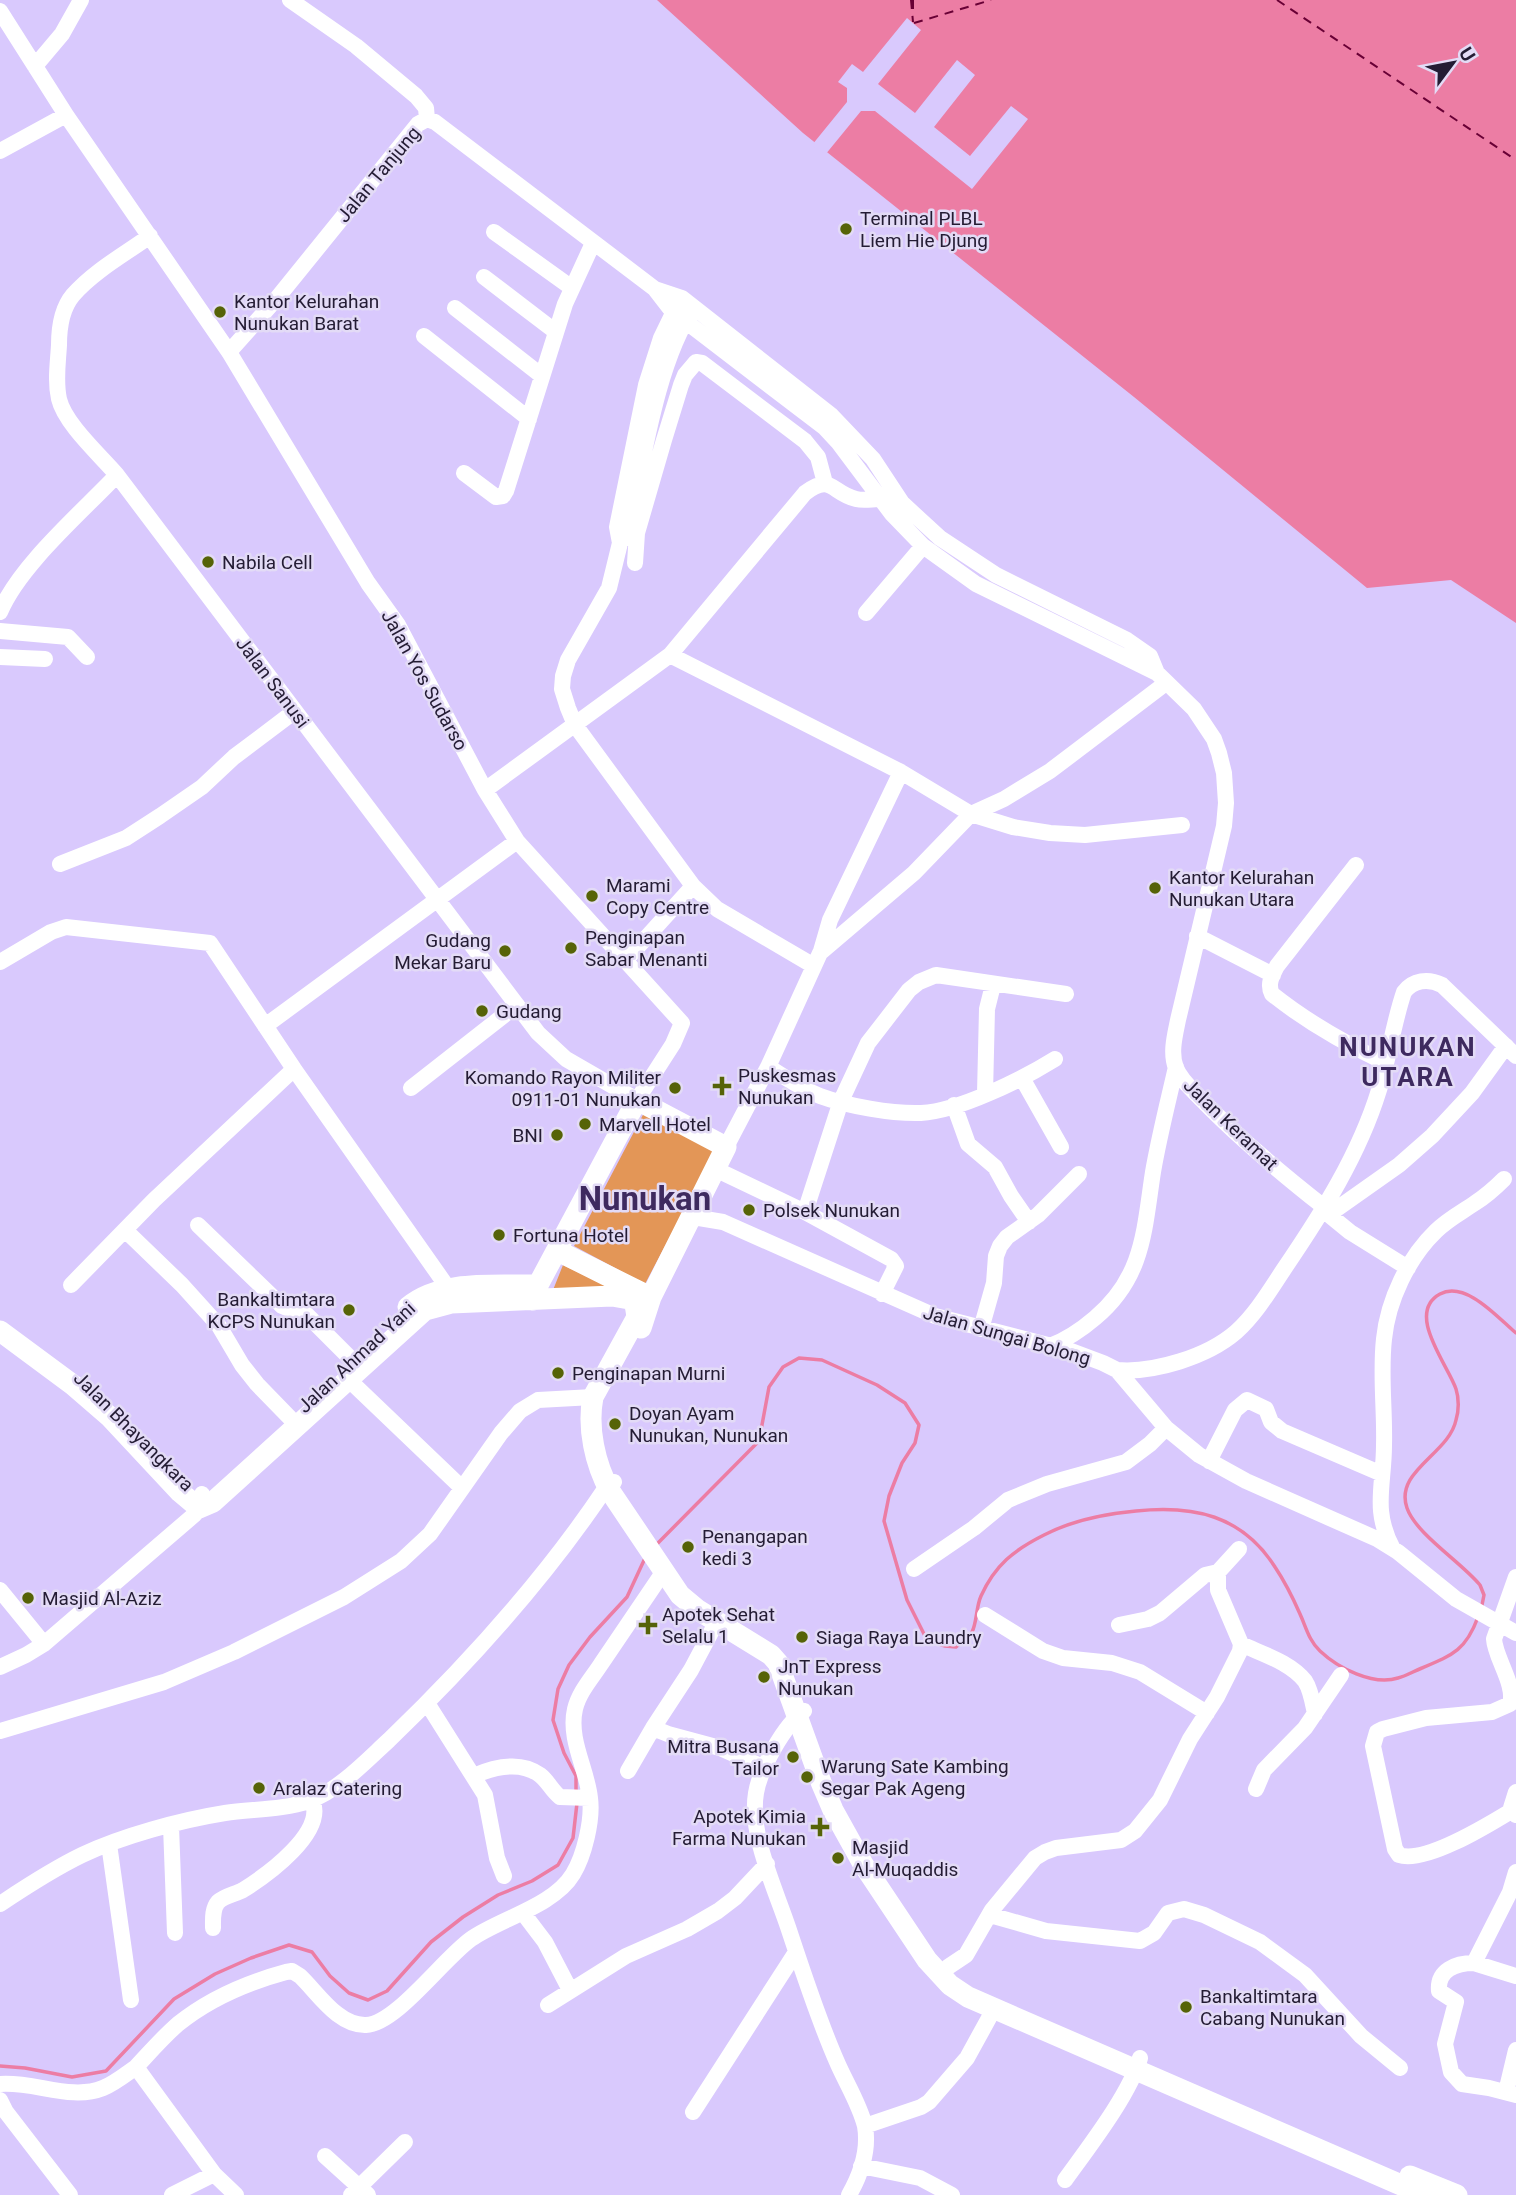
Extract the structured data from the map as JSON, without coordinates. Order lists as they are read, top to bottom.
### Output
{
  "streets": {
    "main road": ["Jalan Ahmad Yani", "Jalan Bhayangkara"],
    "street": [
      "Jalan Tanjung",
      "Jalan Yos Sudarso",
      "Jalan Sanusi",
      "Jalan Keramat",
      "Jalan Sungai Bolong"
    ]
  },
  "crossings": [
    ["Jalan Tanjung", "Jalan Yos Sudarso"],
    ["Jalan Yos Sudarso", "Jalan Sanusi"],
    ["Jalan Ahmad Yani", "Jalan Bhayangkara"]
  ],
  "districts": ["NUNUKAN UTARA", "Nunukan"],
  "places": {
    "other": [
      "Terminal PLBL Liem Hie Djung",
      "Kantor Kelurahan Nunukan Barat",
      "Nabila Cell",
      "Kantor Kelurahan Nunukan Utara",
      "Marami Copy Centre",
      "Penginapan Sabar Menanti",
      "Gudang Mekar Baru",
      "Gudang",
      "Komando Rayon Militer 0911-01 Nunukan",
      "Marvell Hotel",
      "BNI",
      "Polsek Nunukan",
      "Fortuna Hotel",
      "Bankaltimtara KCPS Nunukan",
      "Penginapan Murni",
      "Doyan Ayam Nunukan, Nunukan",
      "Penangapan kedi 3",
      "Masjid Al-Aziz",
      "Siaga Raya Laundry",
      "JnT Express Nunukan",
      "Mitra Busana Tailor",
      "Warung Sate Kambing Segar Pak Ageng",
      "Aralaz Catering",
      "Masjid Al-Muqaddis",
      "Bankaltimtara Cabang Nunukan"
    ],
    "health": ["Puskesmas Nunukan", "Apotek Sehat Selalu 1", "Apotek Kimia Farma Nunukan"]
  },
  "north": "top right"
}
